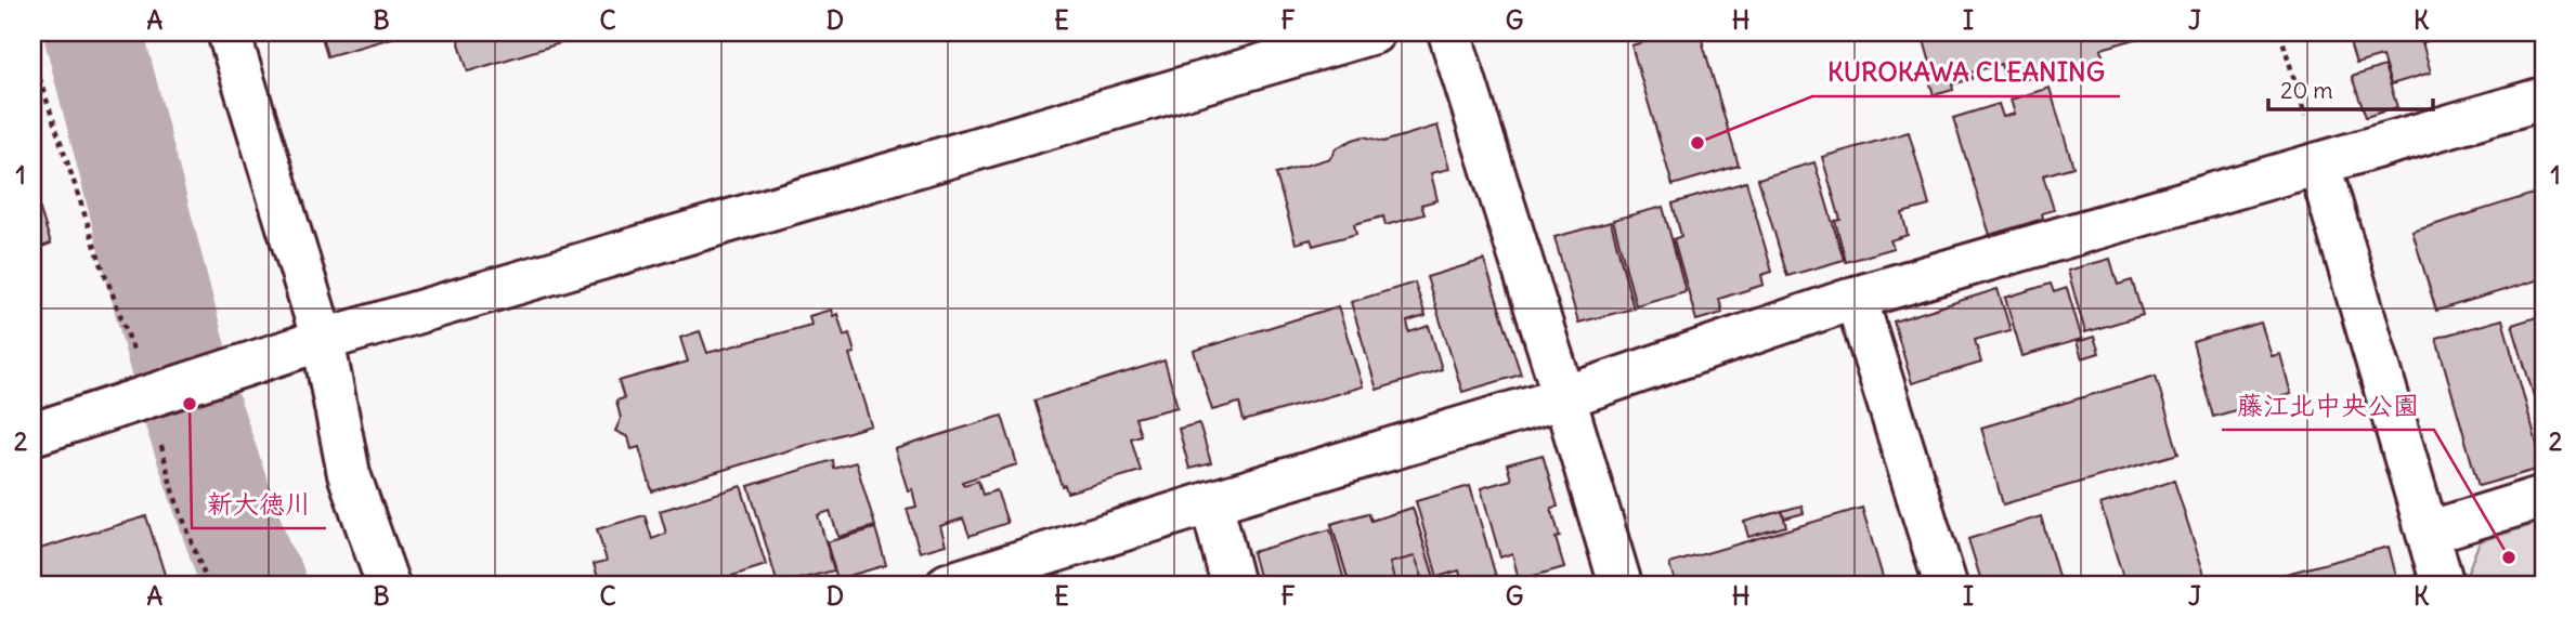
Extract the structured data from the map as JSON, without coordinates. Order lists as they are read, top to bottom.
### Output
{
  "places": ["KUROKAWA CLEANING", "新大徳川", "藤江北中央公園"],
  "scale_bar": "20 m",
  "grid": {
    "columns": [
      "A",
      "B",
      "C",
      "D",
      "E",
      "F",
      "G",
      "H",
      "I",
      "J",
      "K"
    ],
    "rows": ["1", "2"]
  }
}
